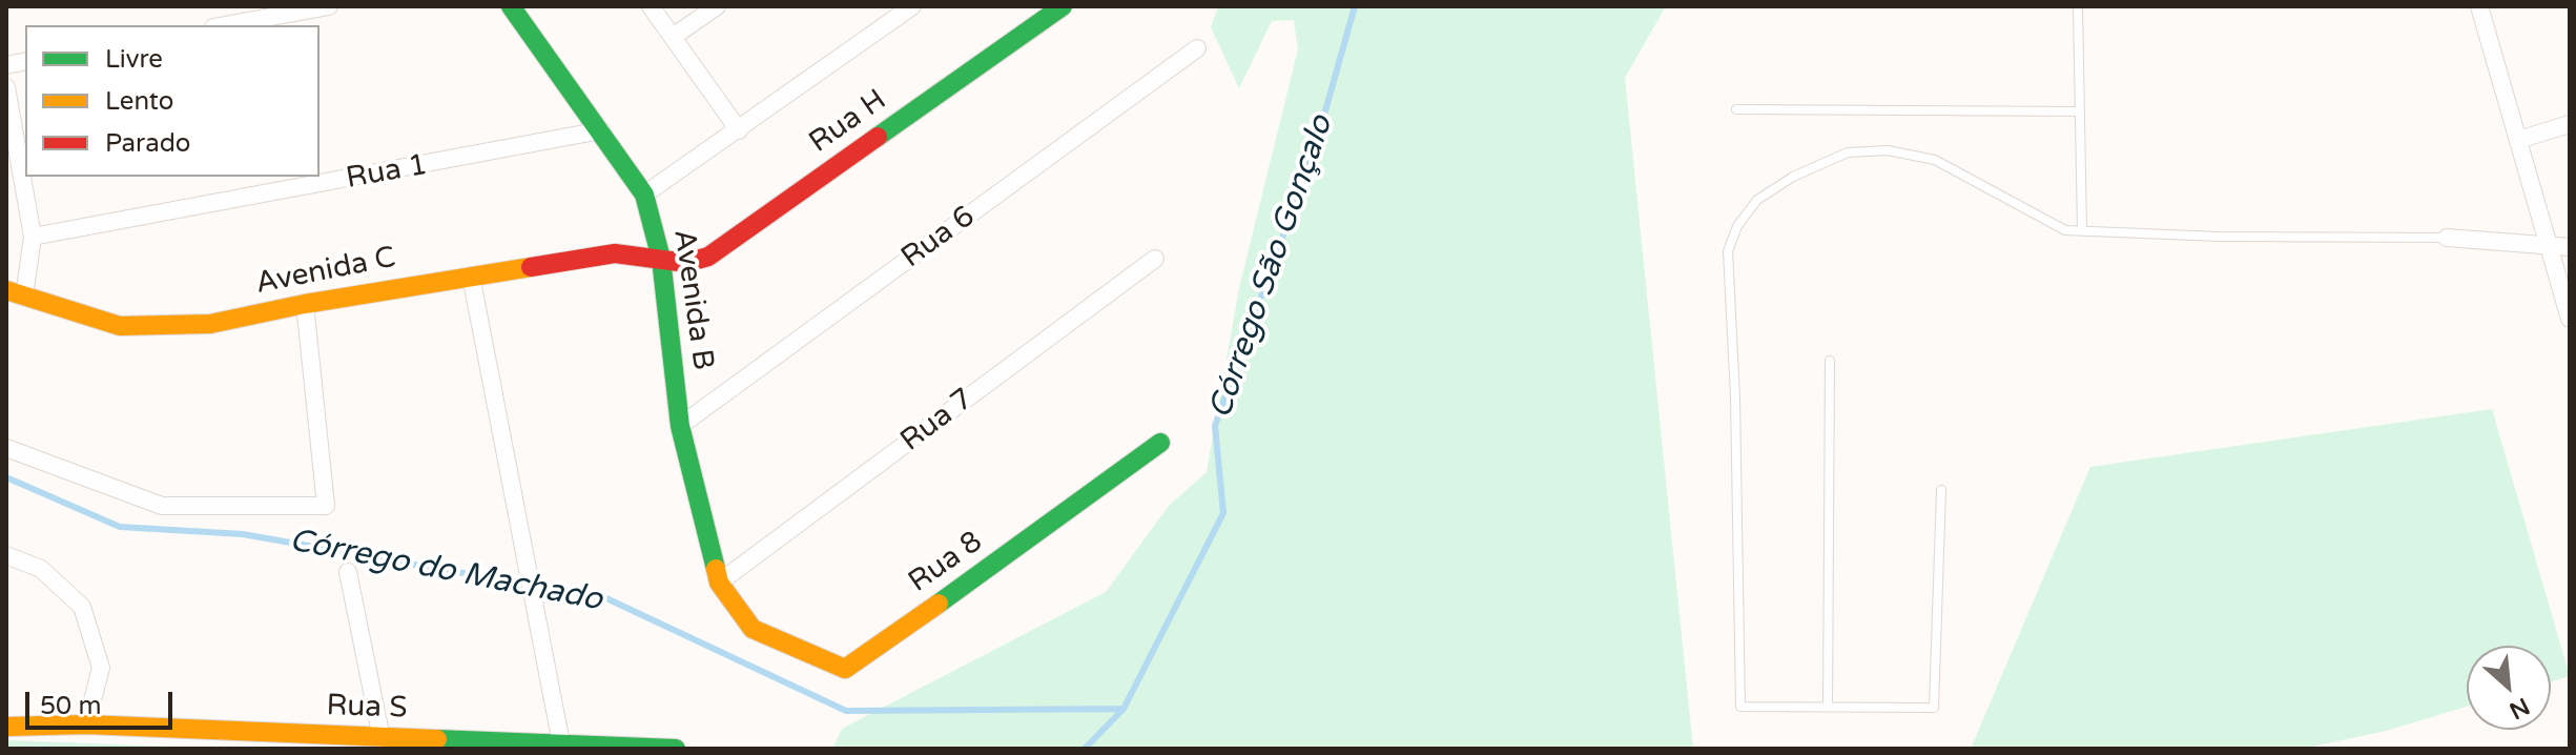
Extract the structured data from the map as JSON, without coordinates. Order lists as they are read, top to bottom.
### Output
{
  "streets": {
    "street": [
      "Rua H",
      "Rua 1",
      "Rua 6",
      "Avenida C",
      "Avenida B",
      "Rua 7",
      "Rua 8",
      "Rua S"
    ]
  },
  "crossings": [
    ["Rua H", "Avenida C"],
    ["Rua H", "Avenida B"],
    ["Rua 1", "Avenida B"],
    ["Rua 6", "Avenida B"],
    ["Avenida C", "Avenida B"],
    ["Avenida B", "Rua 7"],
    ["Avenida B", "Rua 8"]
  ],
  "water": ["Córrego São Gonçalo", "Córrego do Machado"],
  "legend": ["Livre", "Lento", "Parado"],
  "scale_bar": "50 m",
  "north": "bottom right"
}
